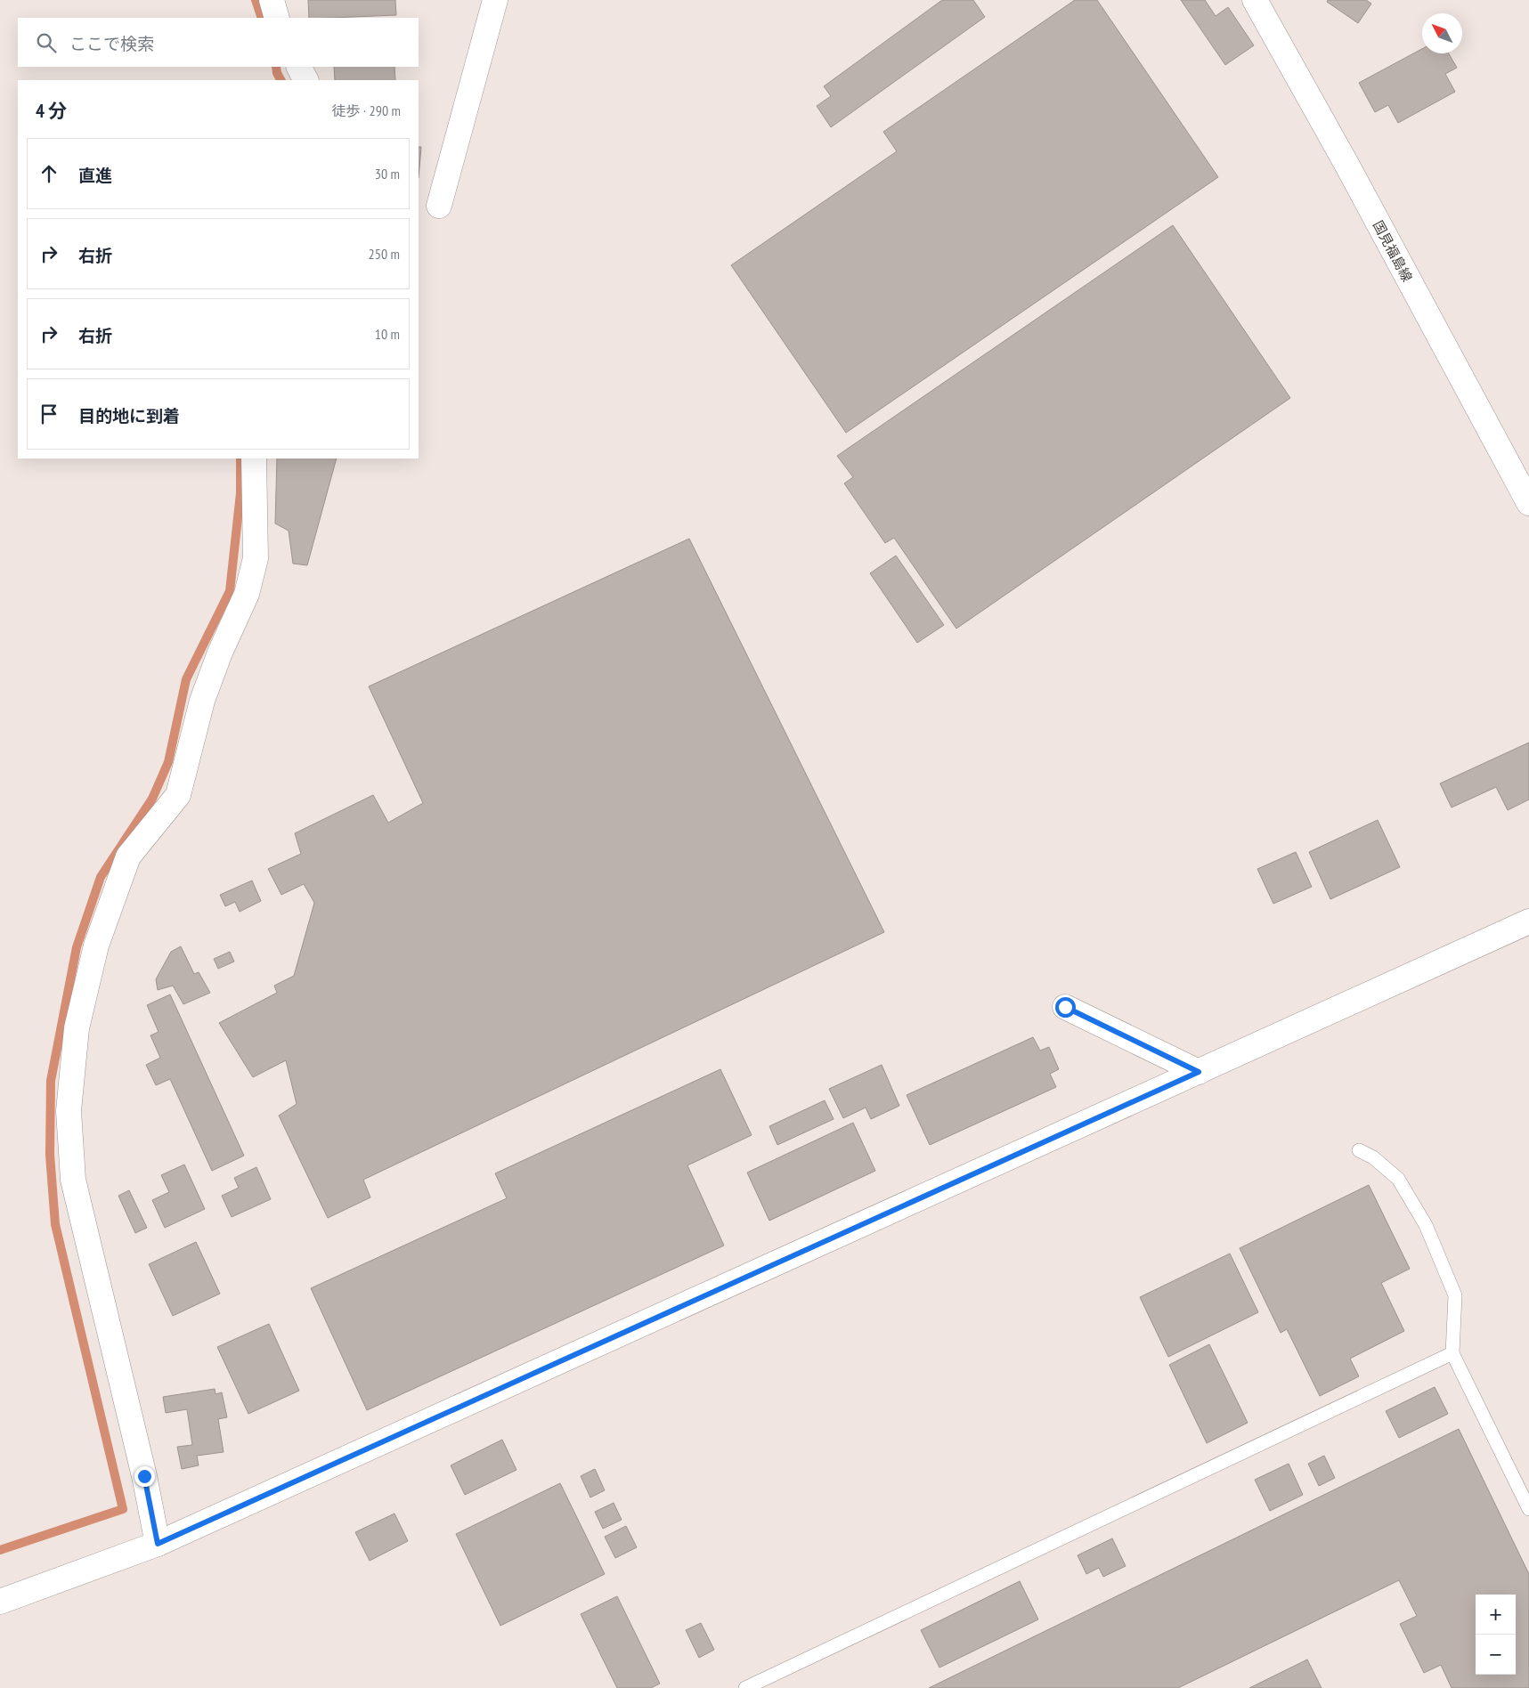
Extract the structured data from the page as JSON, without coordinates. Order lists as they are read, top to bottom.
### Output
{
  "streets": {
    "street": ["国見福島線"]
  },
  "north": "top left",
  "page": {
    "search": "ここで検索",
    "heading": ["4 分", "徒歩 · 290 m"],
    "list": [
      ["直進", "30 m"],
      ["右折", "250 m"],
      ["右折", "10 m"],
      "目的地に到着"
    ],
    "map_buttons": ["+", "−"]
  }
}
